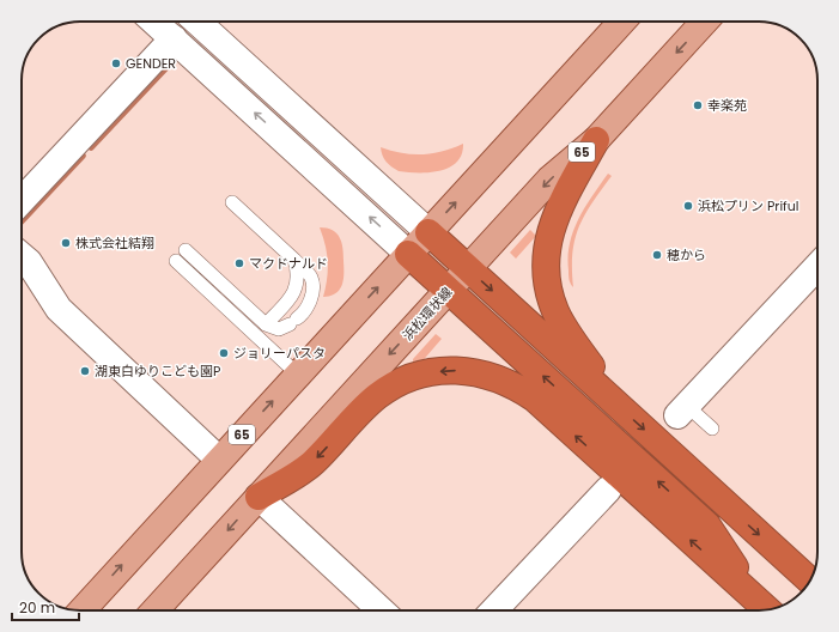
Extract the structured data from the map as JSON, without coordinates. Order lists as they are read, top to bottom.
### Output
{
  "streets": {
    "main road": ["65", "浜松環状線"]
  },
  "places": [
    "GENDER",
    "幸楽苑",
    "浜松プリン Priful",
    "株式会社結翔",
    "穂から",
    "マクドナルド",
    "ジョリーパスタ",
    "湖東白ゆりこども園P"
  ],
  "scale_bar": "20 m"
}
